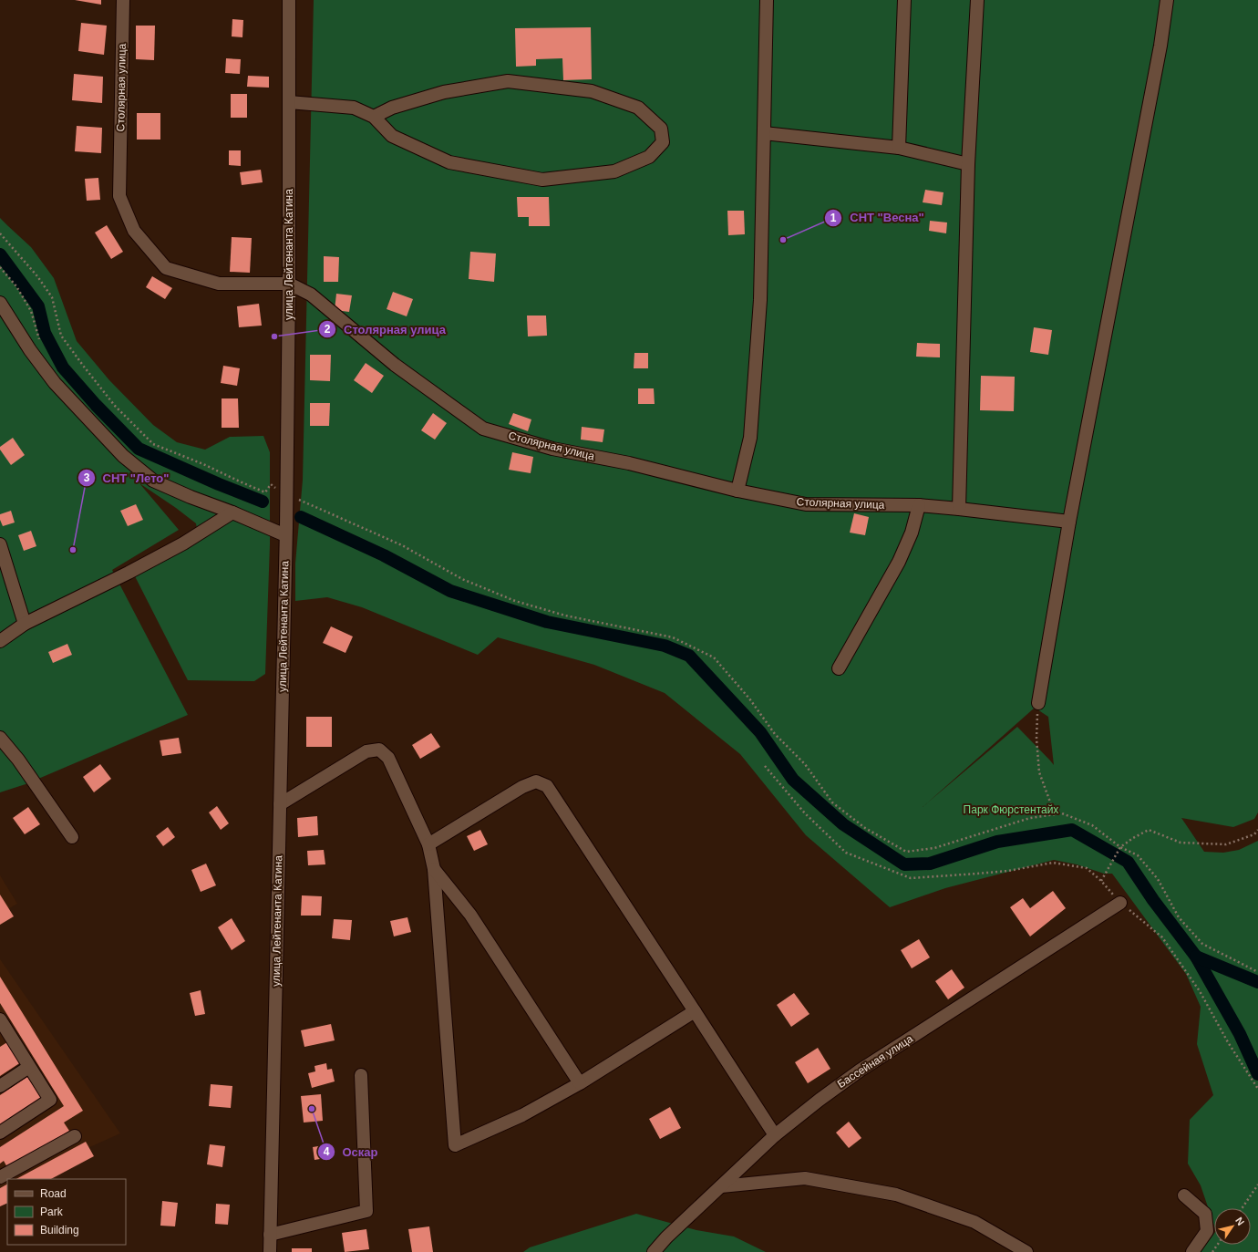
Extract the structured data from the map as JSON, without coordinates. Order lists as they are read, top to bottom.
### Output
{
  "streets": {
    "street": ["Столярная улица", "улица Лейтенанта Катина", "Бассейная улица"]
  },
  "crossings": [
    ["Столярная улица", "улица Лейтенанта Катина"]
  ],
  "parks": ["Парк Фюрстентайх"],
  "places": [
    "СНТ \"Весна\"",
    "Столярная улица",
    "СНТ \"Лето\"",
    "Оскар"
  ],
  "legend": ["Road", "Park", "Building"],
  "north": "top right"
}
